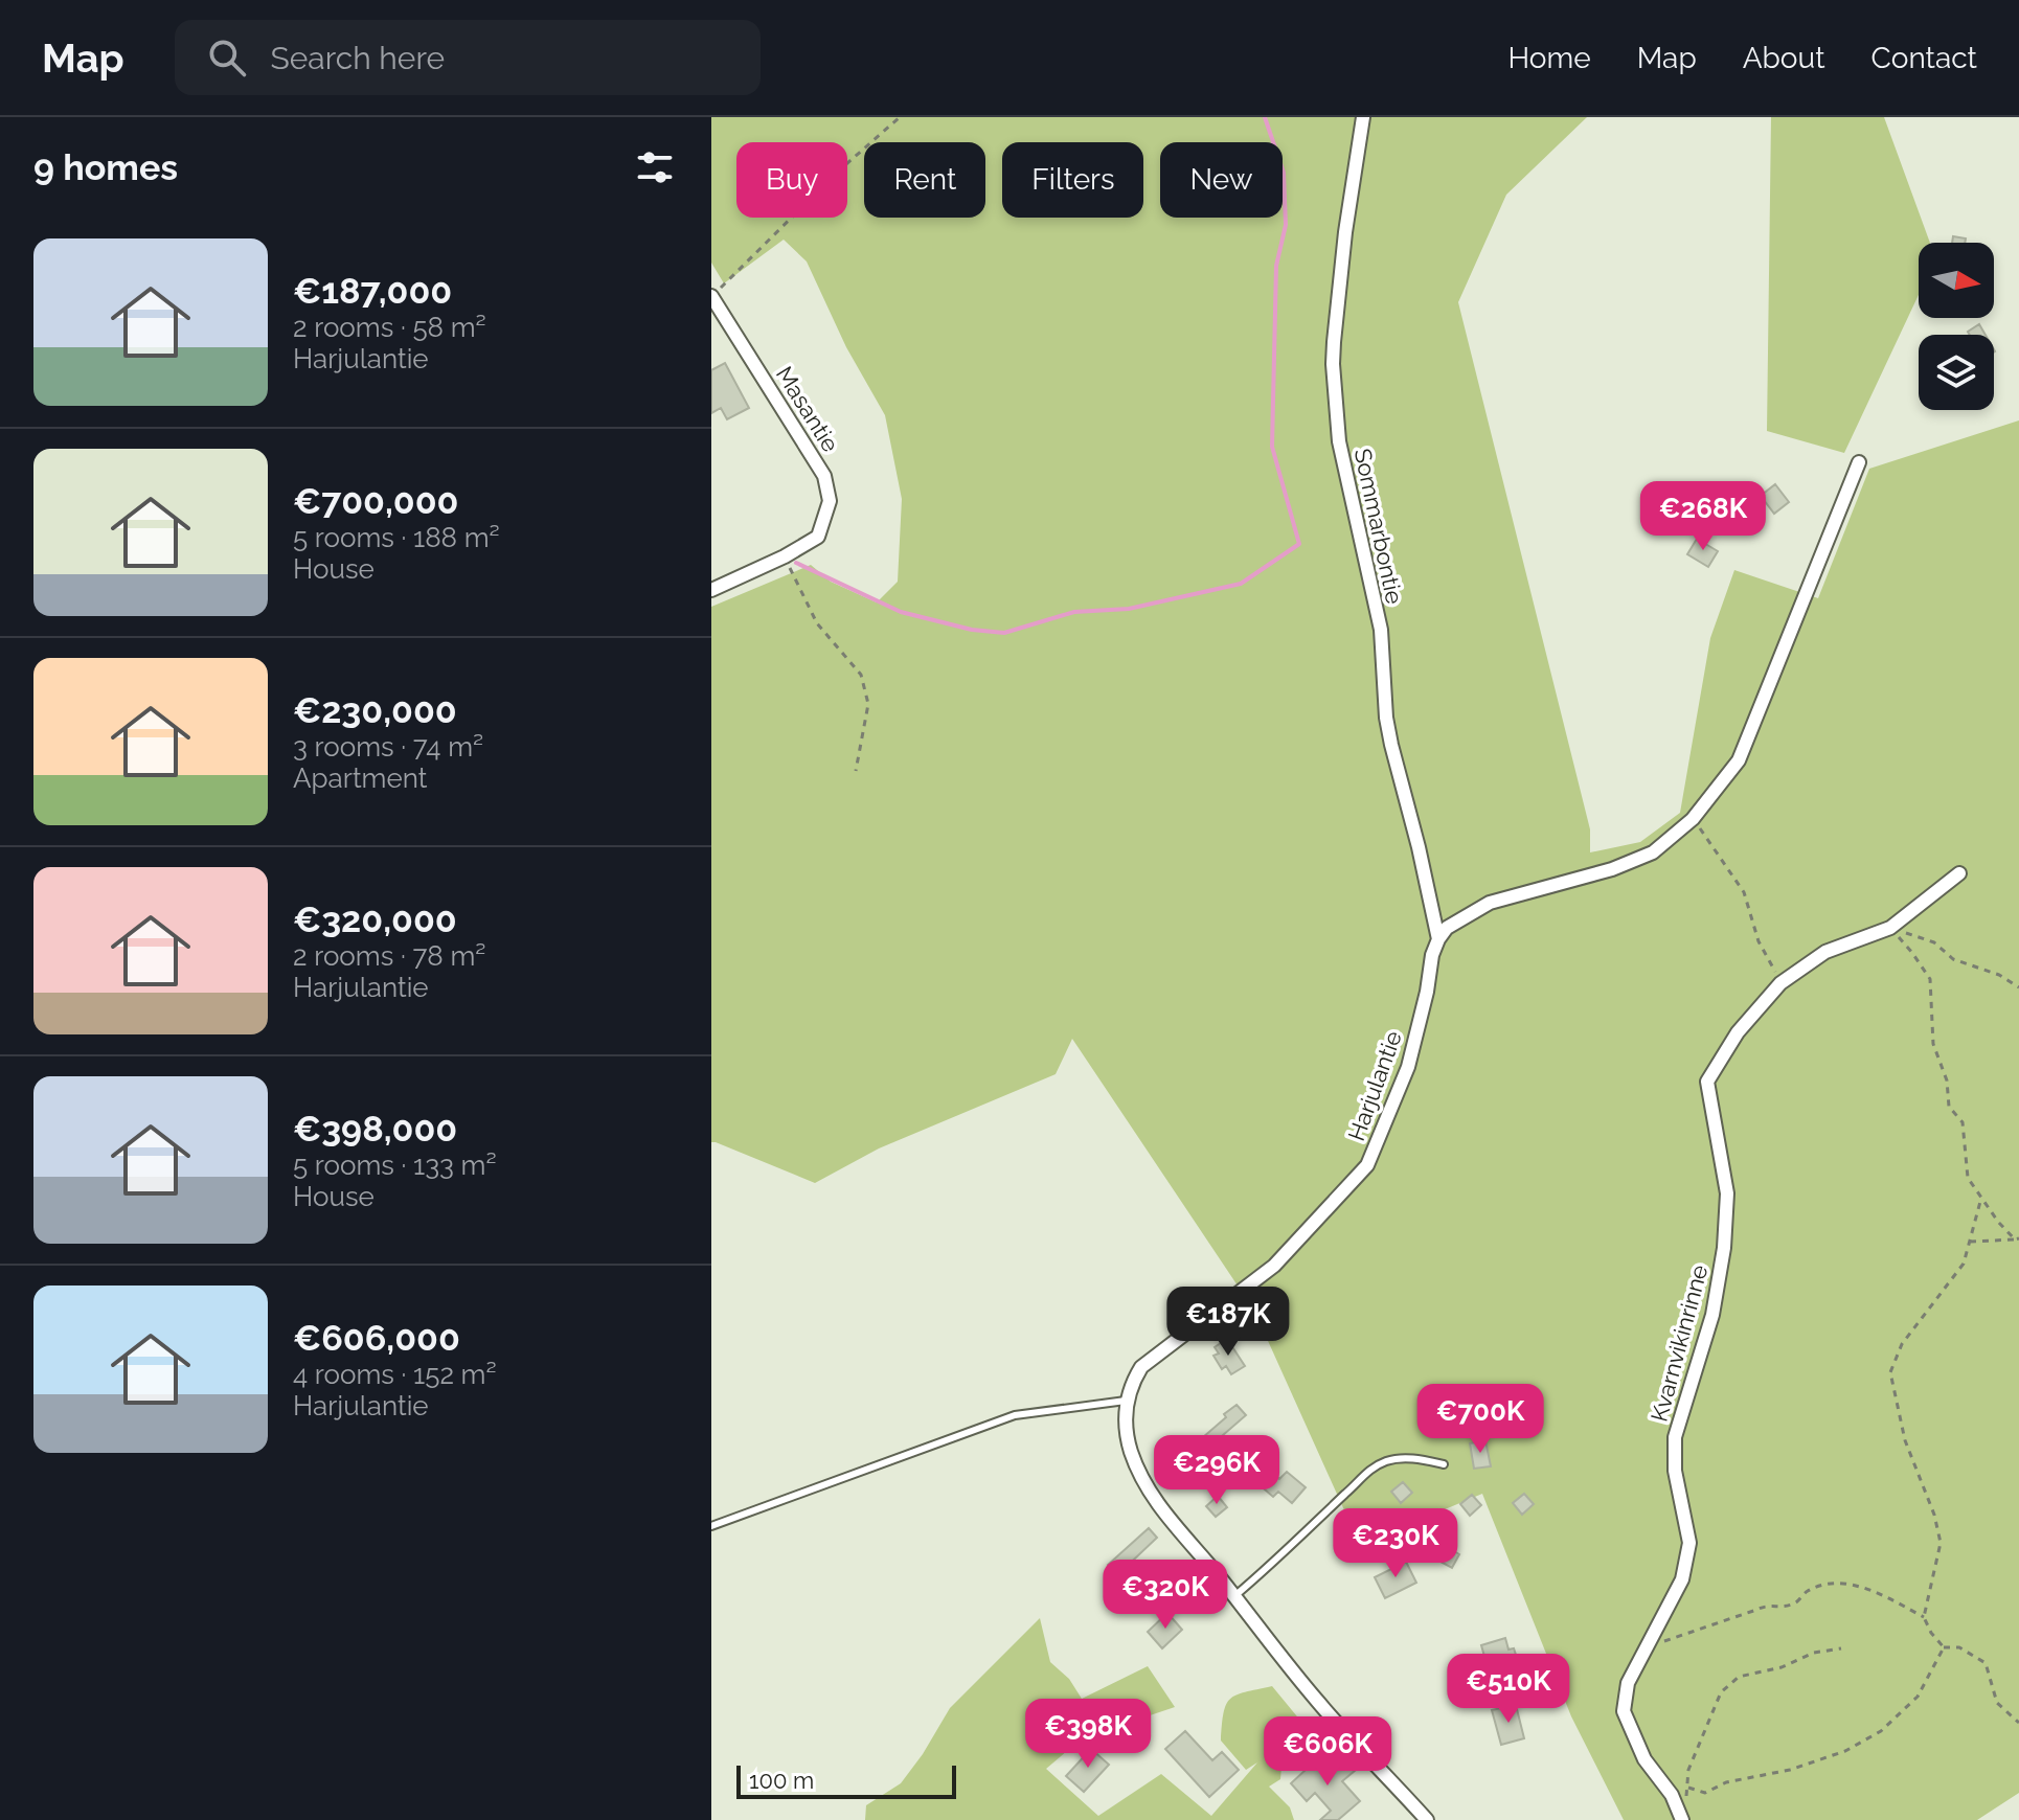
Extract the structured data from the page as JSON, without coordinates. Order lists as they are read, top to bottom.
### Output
{
  "streets": {
    "street": [
      "Masantie",
      "Sommarbontie",
      "Harjulantie",
      "Kvarnvikinrinne"
    ]
  },
  "crossings": [
    ["Sommarbontie", "Harjulantie"]
  ],
  "scale_bar": "100 m",
  "north": "right",
  "page": {
    "header": "Map",
    "search": "Search here",
    "nav": [
      "Home",
      "Map",
      "About",
      "Contact"
    ],
    "heading": "9 homes",
    "chip": [
      "Buy",
      "Rent",
      "Filters",
      "New"
    ],
    "list": [
      {
        "name": "€187,000",
        "note": "2 rooms · 58 m² · Harjulantie"
      },
      {
        "name": "€700,000",
        "note": "5 rooms · 188 m² · House"
      },
      {
        "name": "€230,000",
        "note": "3 rooms · 74 m² · Apartment"
      },
      {
        "name": "€320,000",
        "note": "2 rooms · 78 m² · Harjulantie"
      },
      {
        "name": "€398,000",
        "note": "5 rooms · 133 m² · House"
      },
      {
        "name": "€606,000",
        "note": "4 rooms · 152 m² · Harjulantie"
      }
    ],
    "price": [
      "€268K",
      "€187K",
      "€700K",
      "€296K",
      "€230K",
      "€320K",
      "€510K",
      "€398K",
      "€606K"
    ],
    "scale": "100 m"
  }
}
